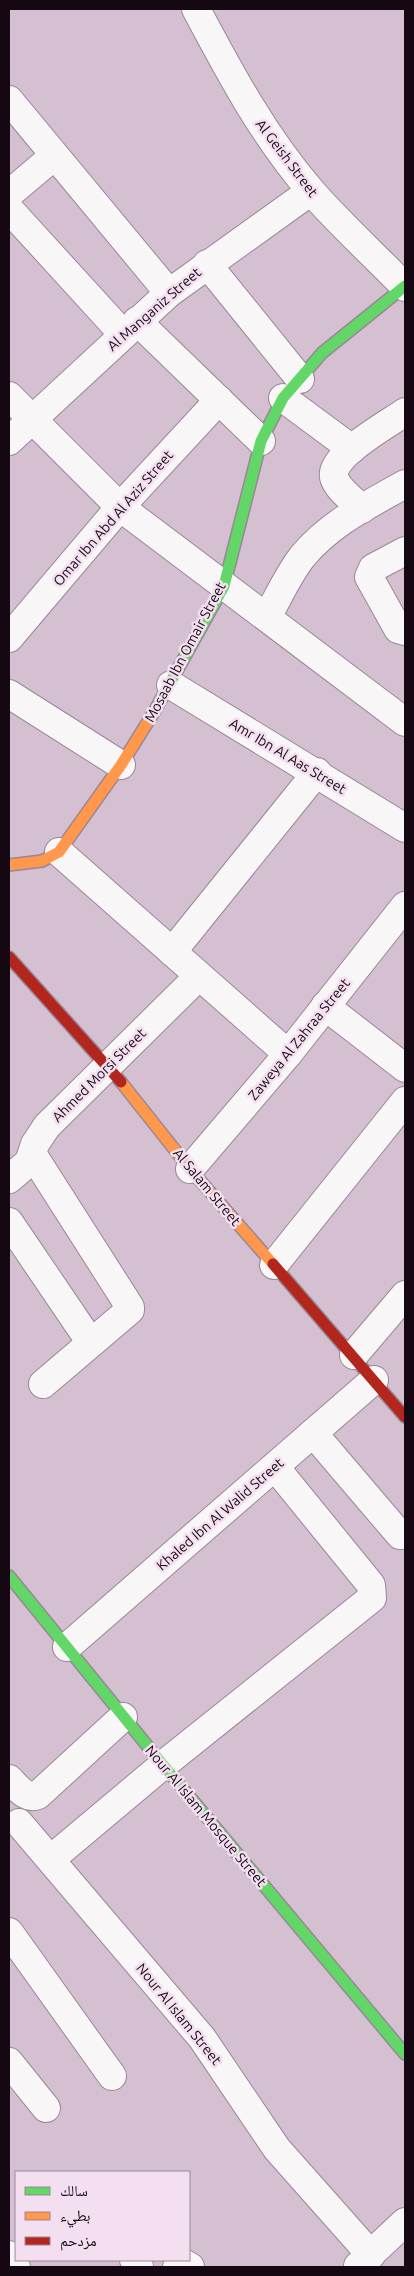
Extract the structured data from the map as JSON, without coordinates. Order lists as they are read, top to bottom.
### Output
{
  "streets": {
    "street": [
      "Al Geish Street",
      "Al Manganiz Street",
      "Omar Ibn Abd Al Aziz Street",
      "Mosaab Ibn Omair Street",
      "Amr Ibn Al Aas Street",
      "Zaweya Al Zahraa Street",
      "Ahmed Morsi Street",
      "Al Salam Street",
      "Khaled Ibn Al Walid Street",
      "Nour Al Islam Mosque Street",
      "Nour Al Islam Street"
    ]
  },
  "crossings": [
    ["Al Geish Street", "Al Manganiz Street"],
    ["Al Geish Street", "Mosaab Ibn Omair Street"],
    ["Mosaab Ibn Omair Street", "Amr Ibn Al Aas Street"],
    ["Zaweya Al Zahraa Street", "Al Salam Street"],
    ["Ahmed Morsi Street", "Al Salam Street"],
    ["Al Salam Street", "Khaled Ibn Al Walid Street"],
    ["Khaled Ibn Al Walid Street", "Nour Al Islam Mosque Street"]
  ],
  "legend": ["سالك", "بطيء", "مزدحم"]
}
